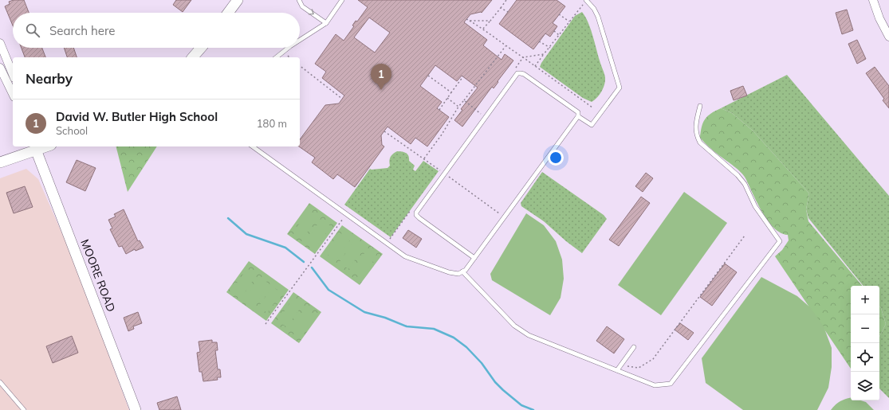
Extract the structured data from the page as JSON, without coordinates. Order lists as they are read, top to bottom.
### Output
{
  "streets": {
    "street": ["MOORE ROAD"]
  },
  "page": {
    "search": "Search here",
    "heading": "Nearby",
    "pins": "1",
    "list": [
      {
        "mark": "1",
        "name": "David W. Butler High School",
        "note": "School",
        "value": "180 m"
      }
    ],
    "map_buttons": ["+", "−"]
  }
}
